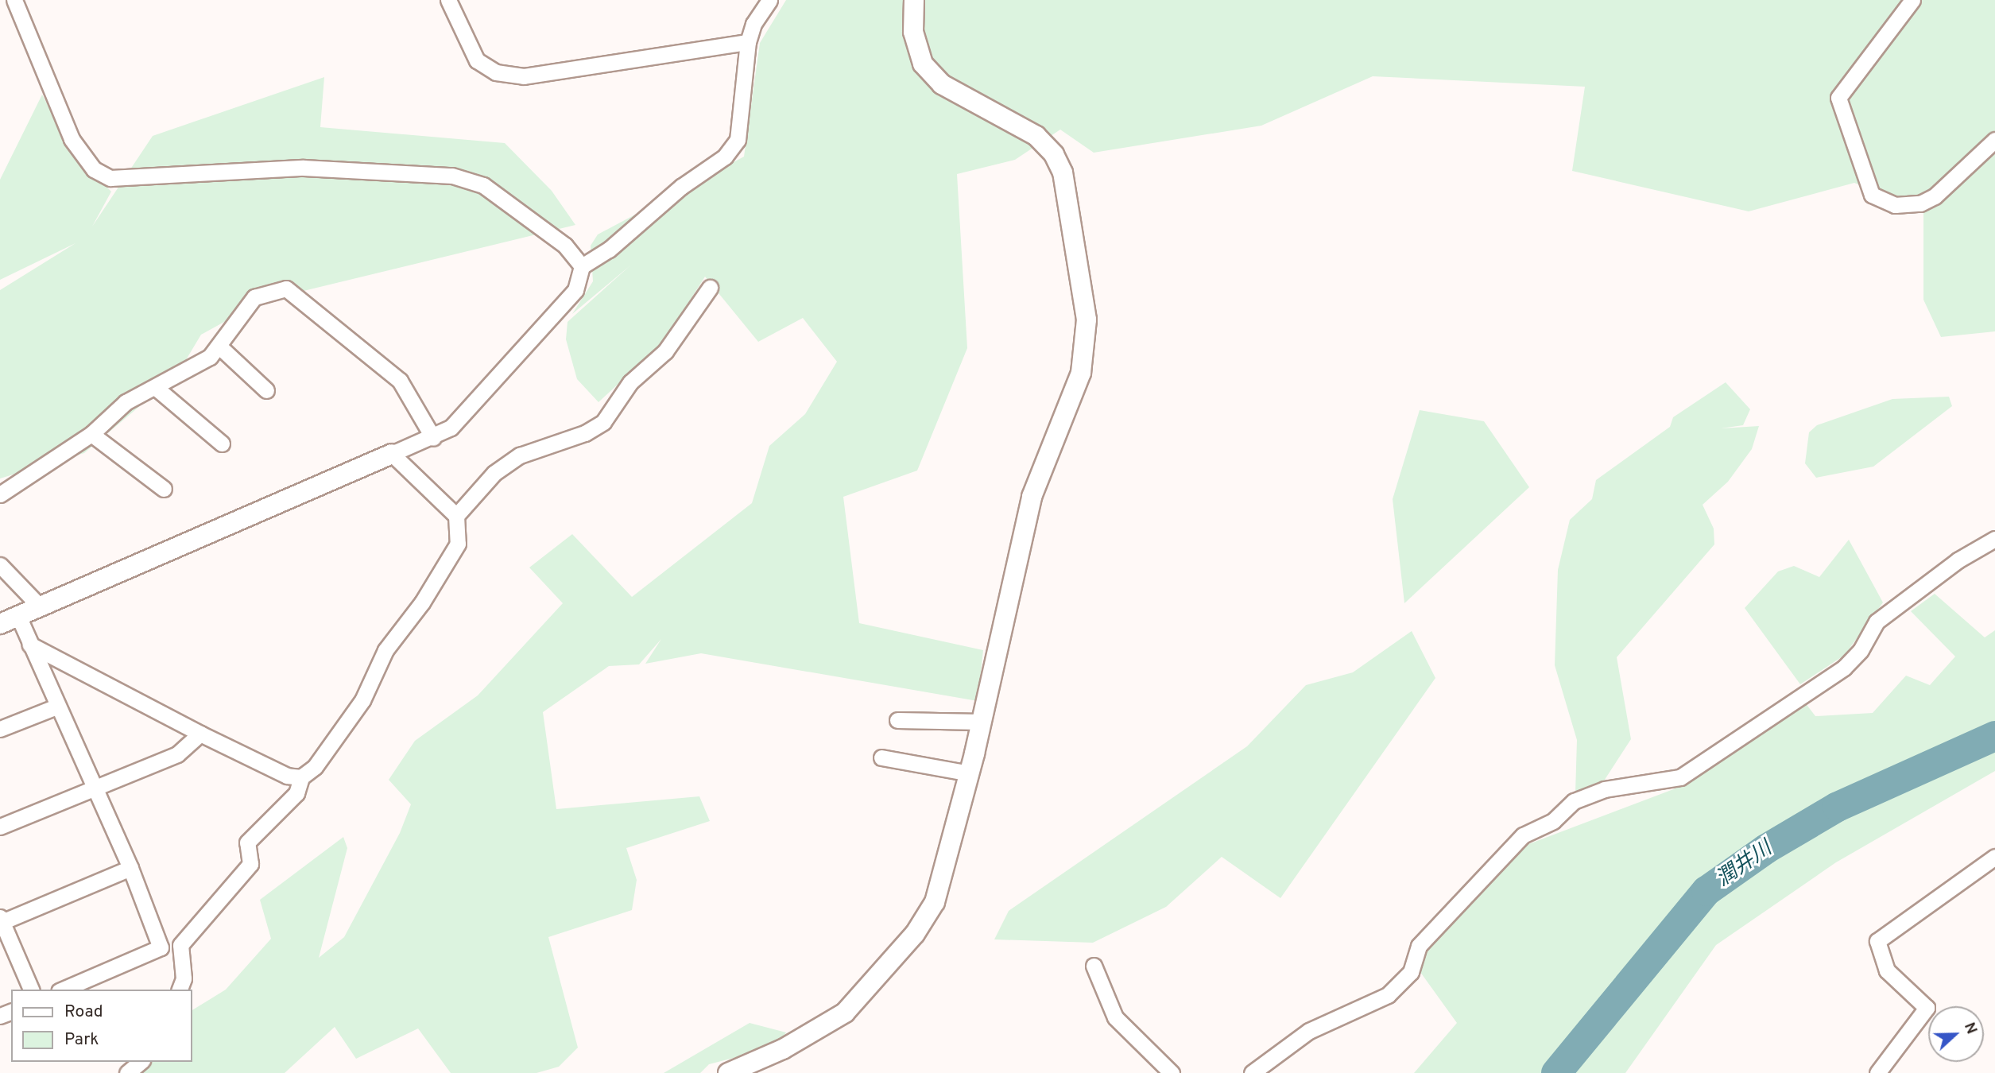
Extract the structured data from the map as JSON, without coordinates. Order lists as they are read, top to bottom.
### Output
{
  "water": ["潤井川"],
  "legend": ["Road", "Park"],
  "north": "right"
}
